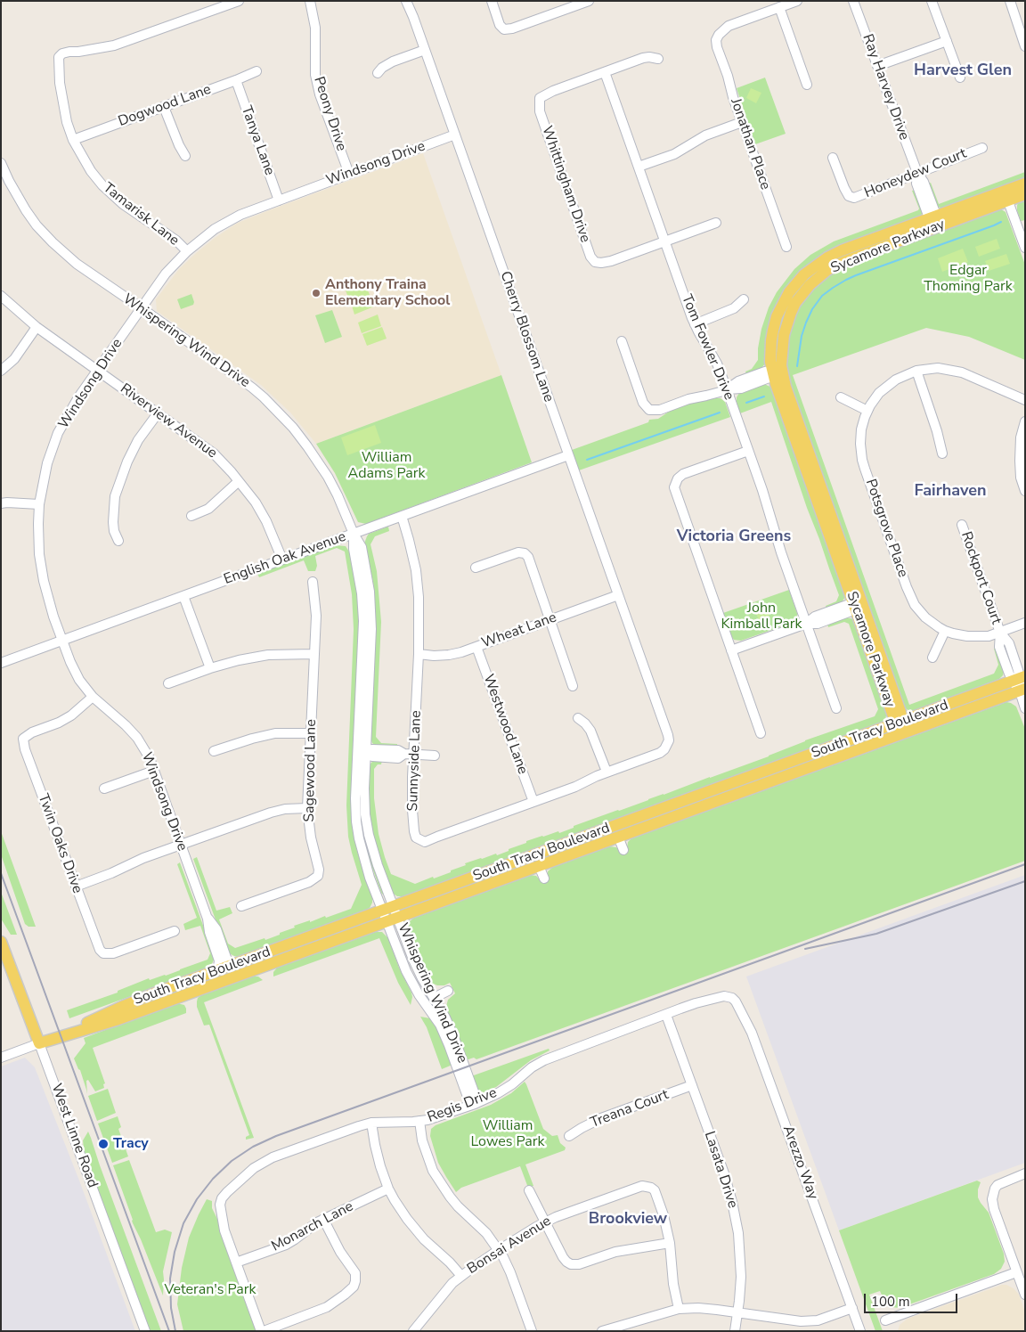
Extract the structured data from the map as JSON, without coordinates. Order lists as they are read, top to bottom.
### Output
{
  "streets": {
    "main road": ["Sycamore Parkway", "South Tracy Boulevard", "West Linne Road"],
    "street": [
      "Ray Harvey Drive",
      "Dogwood Lane",
      "Peony Drive",
      "Tanya Lane",
      "Jonathan Place",
      "Windsong Drive",
      "Honeydew Court",
      "Whittingham Drive",
      "Tamarisk Lane",
      "Cherry Blossom Lane",
      "Whispering Wind Drive",
      "Tom Fowler Drive",
      "Riverview Avenue",
      "Potsgrove Place",
      "English Oak Avenue",
      "Rockport Court",
      "Wheat Lane",
      "Westwood Lane",
      "Sunnyside Lane",
      "Sagewood Lane",
      "Twin Oaks Drive",
      "Regis Drive",
      "Treana Court",
      "Arezzo Way",
      "Lasata Drive",
      "Monarch Lane",
      "Bonsai Avenue"
    ]
  },
  "crossings": [
    ["Ray Harvey Drive", "Honeydew Court"],
    ["Ray Harvey Drive", "Sycamore Parkway"],
    ["Dogwood Lane", "Tanya Lane"],
    ["Dogwood Lane", "Tamarisk Lane"],
    ["Peony Drive", "Windsong Drive"],
    ["Tanya Lane", "Windsong Drive"],
    ["Windsong Drive", "Tamarisk Lane"],
    ["Windsong Drive", "Cherry Blossom Lane"],
    ["Windsong Drive", "Whispering Wind Drive"],
    ["Windsong Drive", "Riverview Avenue"],
    ["Windsong Drive", "English Oak Avenue"],
    ["Windsong Drive", "South Tracy Boulevard"],
    ["Windsong Drive", "Twin Oaks Drive"],
    ["Whittingham Drive", "Tom Fowler Drive"],
    ["Sycamore Parkway", "South Tracy Boulevard"],
    ["Cherry Blossom Lane", "English Oak Avenue"],
    ["Cherry Blossom Lane", "Wheat Lane"],
    ["Cherry Blossom Lane", "Sunnyside Lane"],
    ["Whispering Wind Drive", "English Oak Avenue"],
    ["Whispering Wind Drive", "South Tracy Boulevard"],
    ["Whispering Wind Drive", "Regis Drive"],
    ["Riverview Avenue", "English Oak Avenue"],
    ["English Oak Avenue", "Sunnyside Lane"],
    ["Rockport Court", "South Tracy Boulevard"],
    ["Wheat Lane", "Westwood Lane"],
    ["Wheat Lane", "Sunnyside Lane"],
    ["Westwood Lane", "Sunnyside Lane"],
    ["South Tracy Boulevard", "West Linne Road"],
    ["Regis Drive", "Arezzo Way"],
    ["Regis Drive", "Lasata Drive"],
    ["Regis Drive", "Monarch Lane"],
    ["Treana Court", "Lasata Drive"]
  ],
  "districts": [
    "Harvest Glen",
    "Fairhaven",
    "Victoria Greens",
    "Brookview"
  ],
  "parks": [
    "Edgar Thoming Park",
    "William Adams Park",
    "John Kimball Park",
    "William Lowes Park",
    "Veteran's Park"
  ],
  "places": ["Anthony Traina Elementary School", "Tracy"],
  "scale_bar": "100 m"
}
